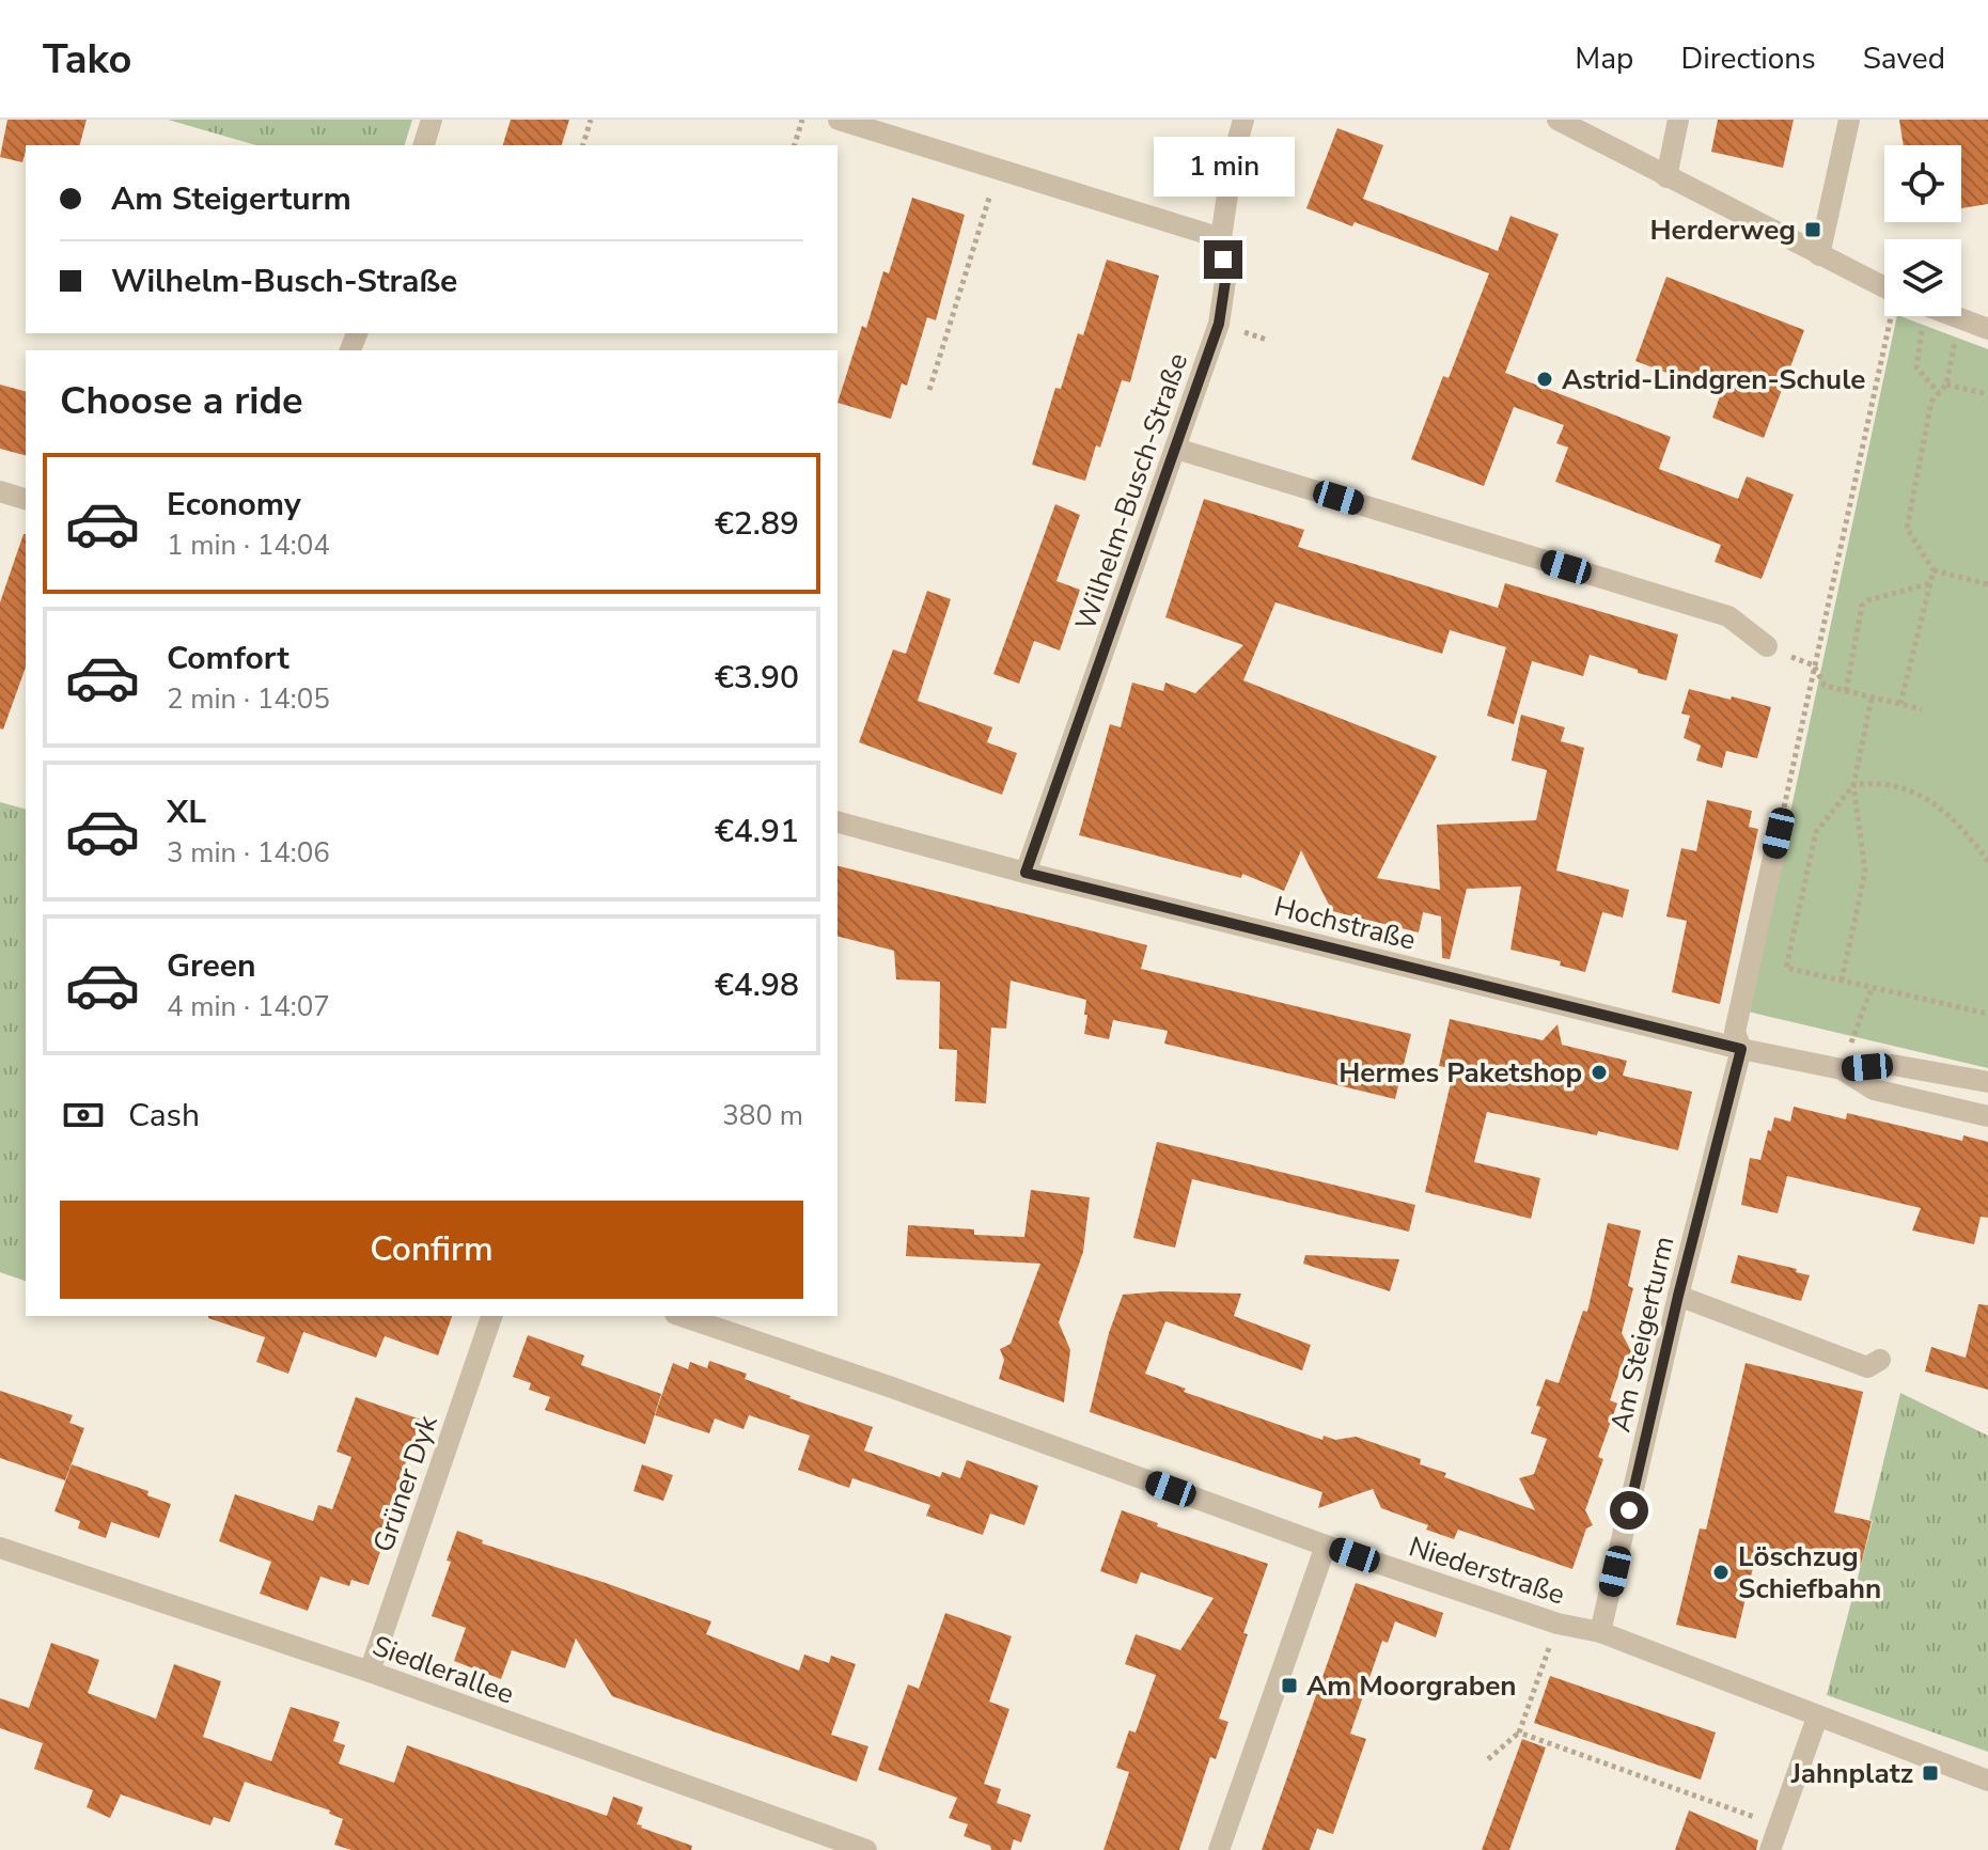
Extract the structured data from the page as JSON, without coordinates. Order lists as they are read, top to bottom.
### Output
{
  "streets": {
    "street": [
      "Wilhelm-Busch-Straße",
      "Hochstraße",
      "Am Steigerturm",
      "Grüner Dyk",
      "Niederstraße",
      "Siedlerallee"
    ]
  },
  "crossings": [
    ["Wilhelm-Busch-Straße", "Hochstraße"],
    ["Hochstraße", "Am Steigerturm"],
    ["Am Steigerturm", "Niederstraße"],
    ["Grüner Dyk", "Siedlerallee"]
  ],
  "places": {
    "transit": ["Herderweg", "Am Moorgraben", "Jahnplatz"],
    "other": ["Astrid-Lindgren-Schule", "Hermes Paketshop", "Löschzug Schiefbahn"]
  },
  "page": {
    "header": "Tako",
    "nav": ["Map", "Directions", "Saved"],
    "bubble": "1 min",
    "banner": ["Am Steigerturm", "Wilhelm-Busch-Straße"],
    "heading": "Choose a ride",
    "list": [
      {
        "name": "Economy",
        "note": "1 min · 14:04",
        "value": "€2.89"
      },
      {
        "name": "Comfort",
        "note": "2 min · 14:05",
        "value": "€3.90"
      },
      {
        "name": "XL",
        "note": "3 min · 14:06",
        "value": "€4.91"
      },
      {
        "name": "Green",
        "note": "4 min · 14:07",
        "value": "€4.98"
      }
    ],
    "pay": ["Cash", "380 m"],
    "buttons": "Confirm"
  }
}
